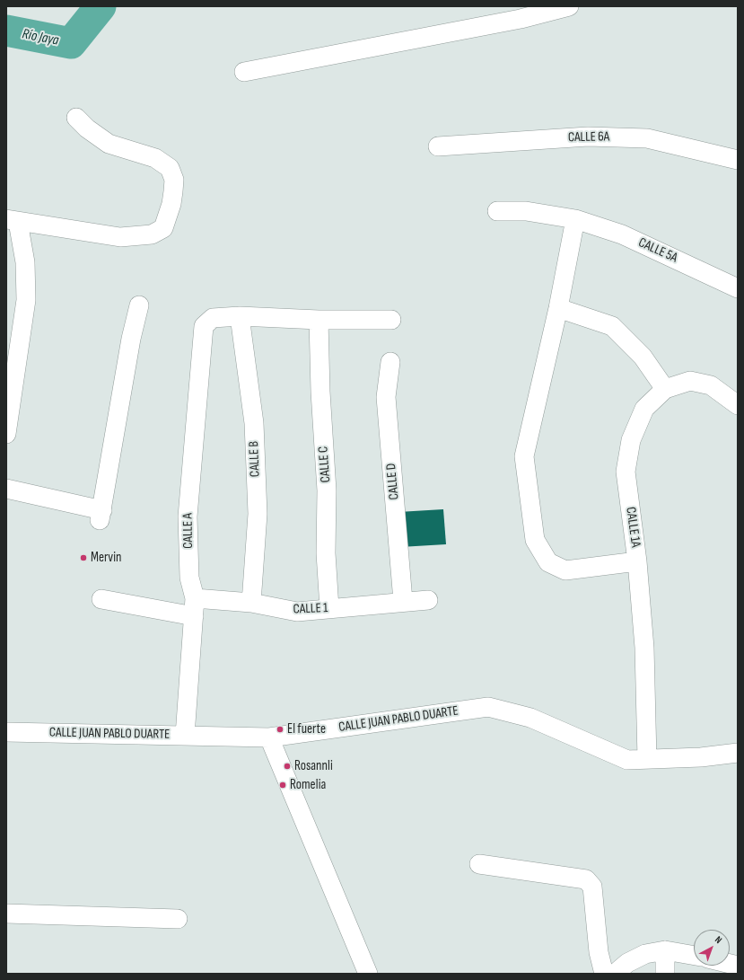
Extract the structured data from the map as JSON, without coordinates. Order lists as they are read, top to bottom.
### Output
{
  "streets": {
    "street": [
      "CALLE 6A",
      "CALLE 5A",
      "CALLE B",
      "CALLE C",
      "CALLE D",
      "CALLE 1A",
      "CALLE A",
      "CALLE 1",
      "CALLE JUAN PABLO DUARTE"
    ]
  },
  "crossings": [
    ["CALLE B", "CALLE A"],
    ["CALLE B", "CALLE 1"],
    ["CALLE C", "CALLE 1"],
    ["CALLE D", "CALLE 1"],
    ["CALLE 1A", "CALLE JUAN PABLO DUARTE"],
    ["CALLE A", "CALLE 1"],
    ["CALLE A", "CALLE JUAN PABLO DUARTE"]
  ],
  "water": ["Río Jaya"],
  "places": [
    "Mervin",
    "El fuerte",
    "Rosannli",
    "Romelia"
  ],
  "north": "top right"
}
